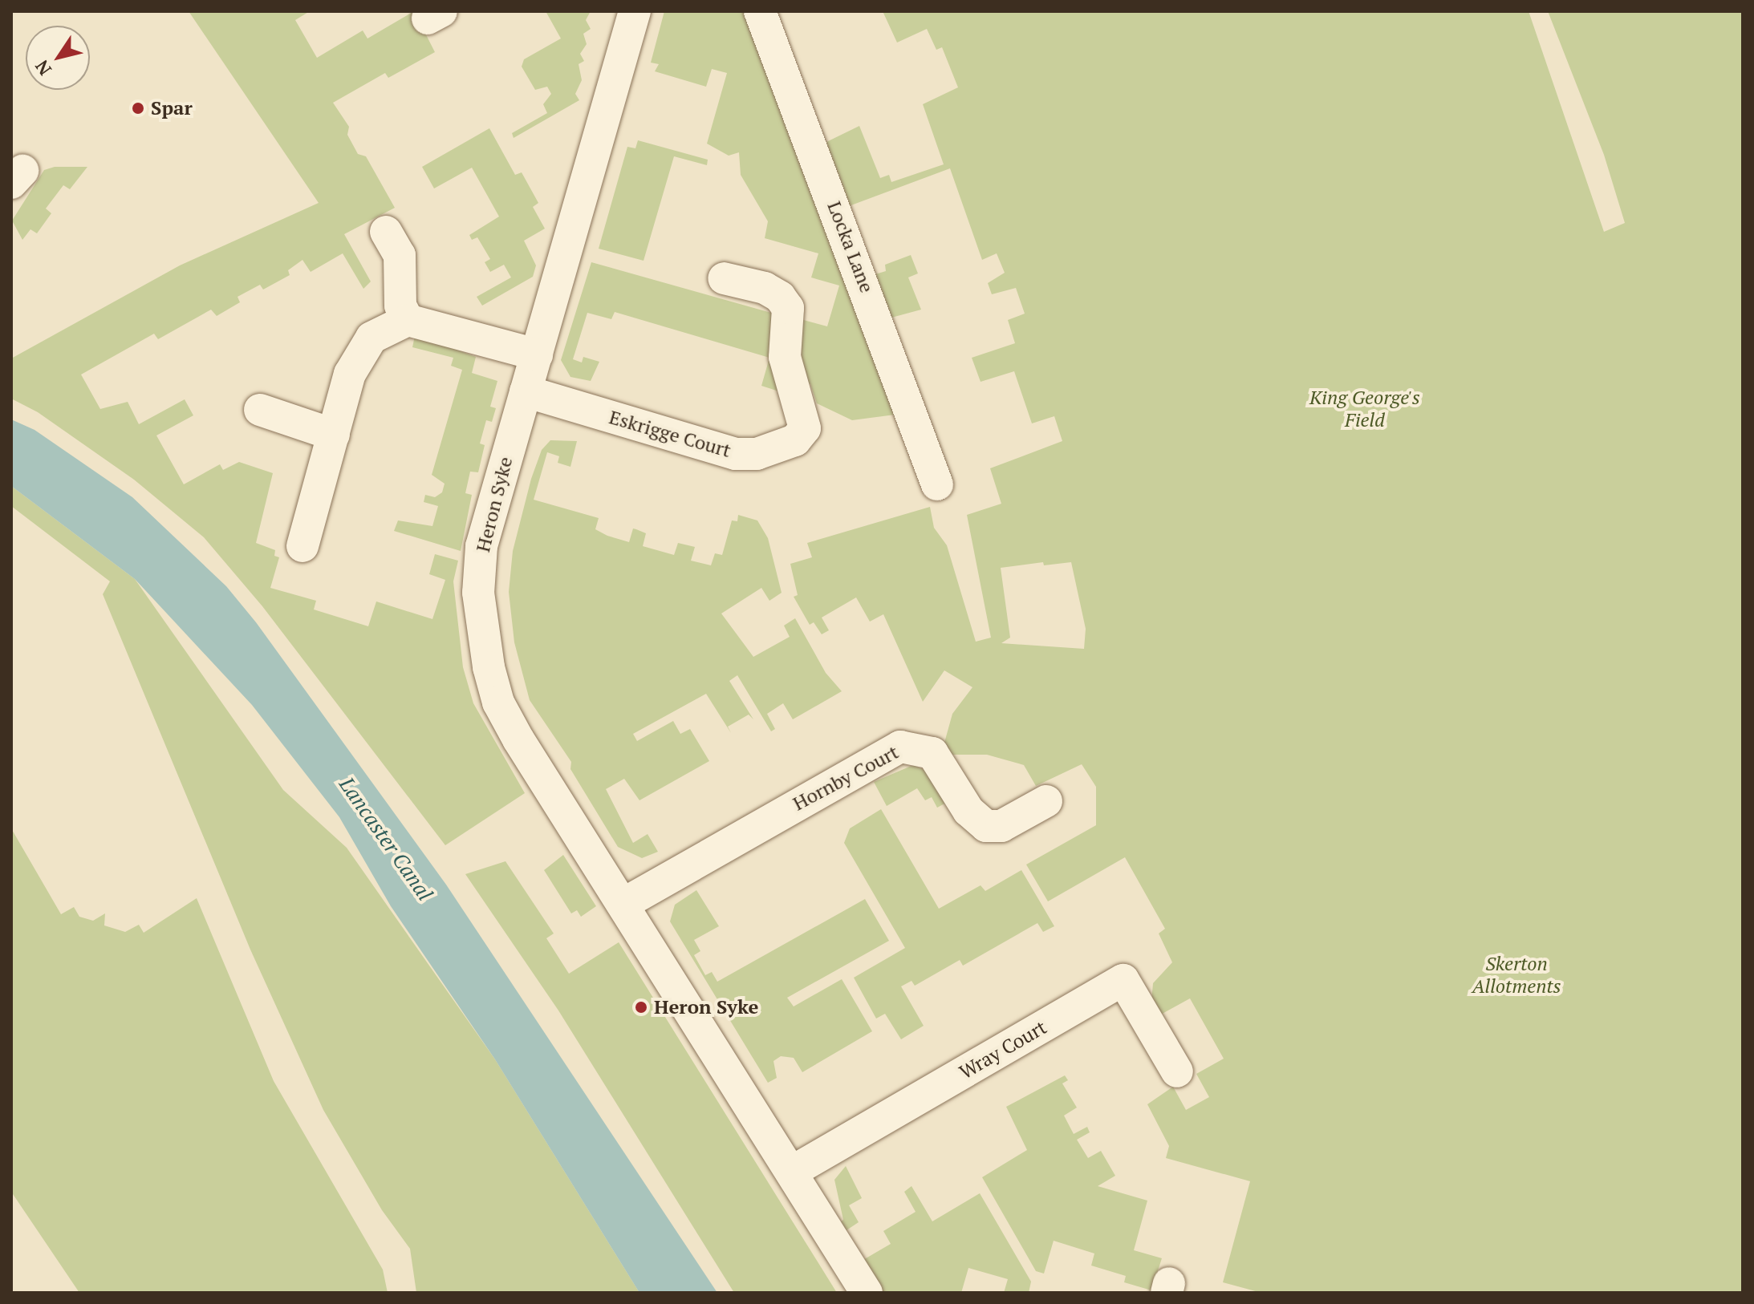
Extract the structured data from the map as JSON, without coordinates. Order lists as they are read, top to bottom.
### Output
{
  "streets": {
    "street": [
      "Locka Lane",
      "Eskrigge Court",
      "Heron Syke",
      "Hornby Court",
      "Wray Court"
    ]
  },
  "crossings": [
    ["Eskrigge Court", "Heron Syke"],
    ["Heron Syke", "Hornby Court"],
    ["Heron Syke", "Wray Court"]
  ],
  "water": ["Lancaster Canal"],
  "parks": ["King George's Field", "Skerton Allotments"],
  "places": ["Spar", "Heron Syke"],
  "north": "bottom left"
}
